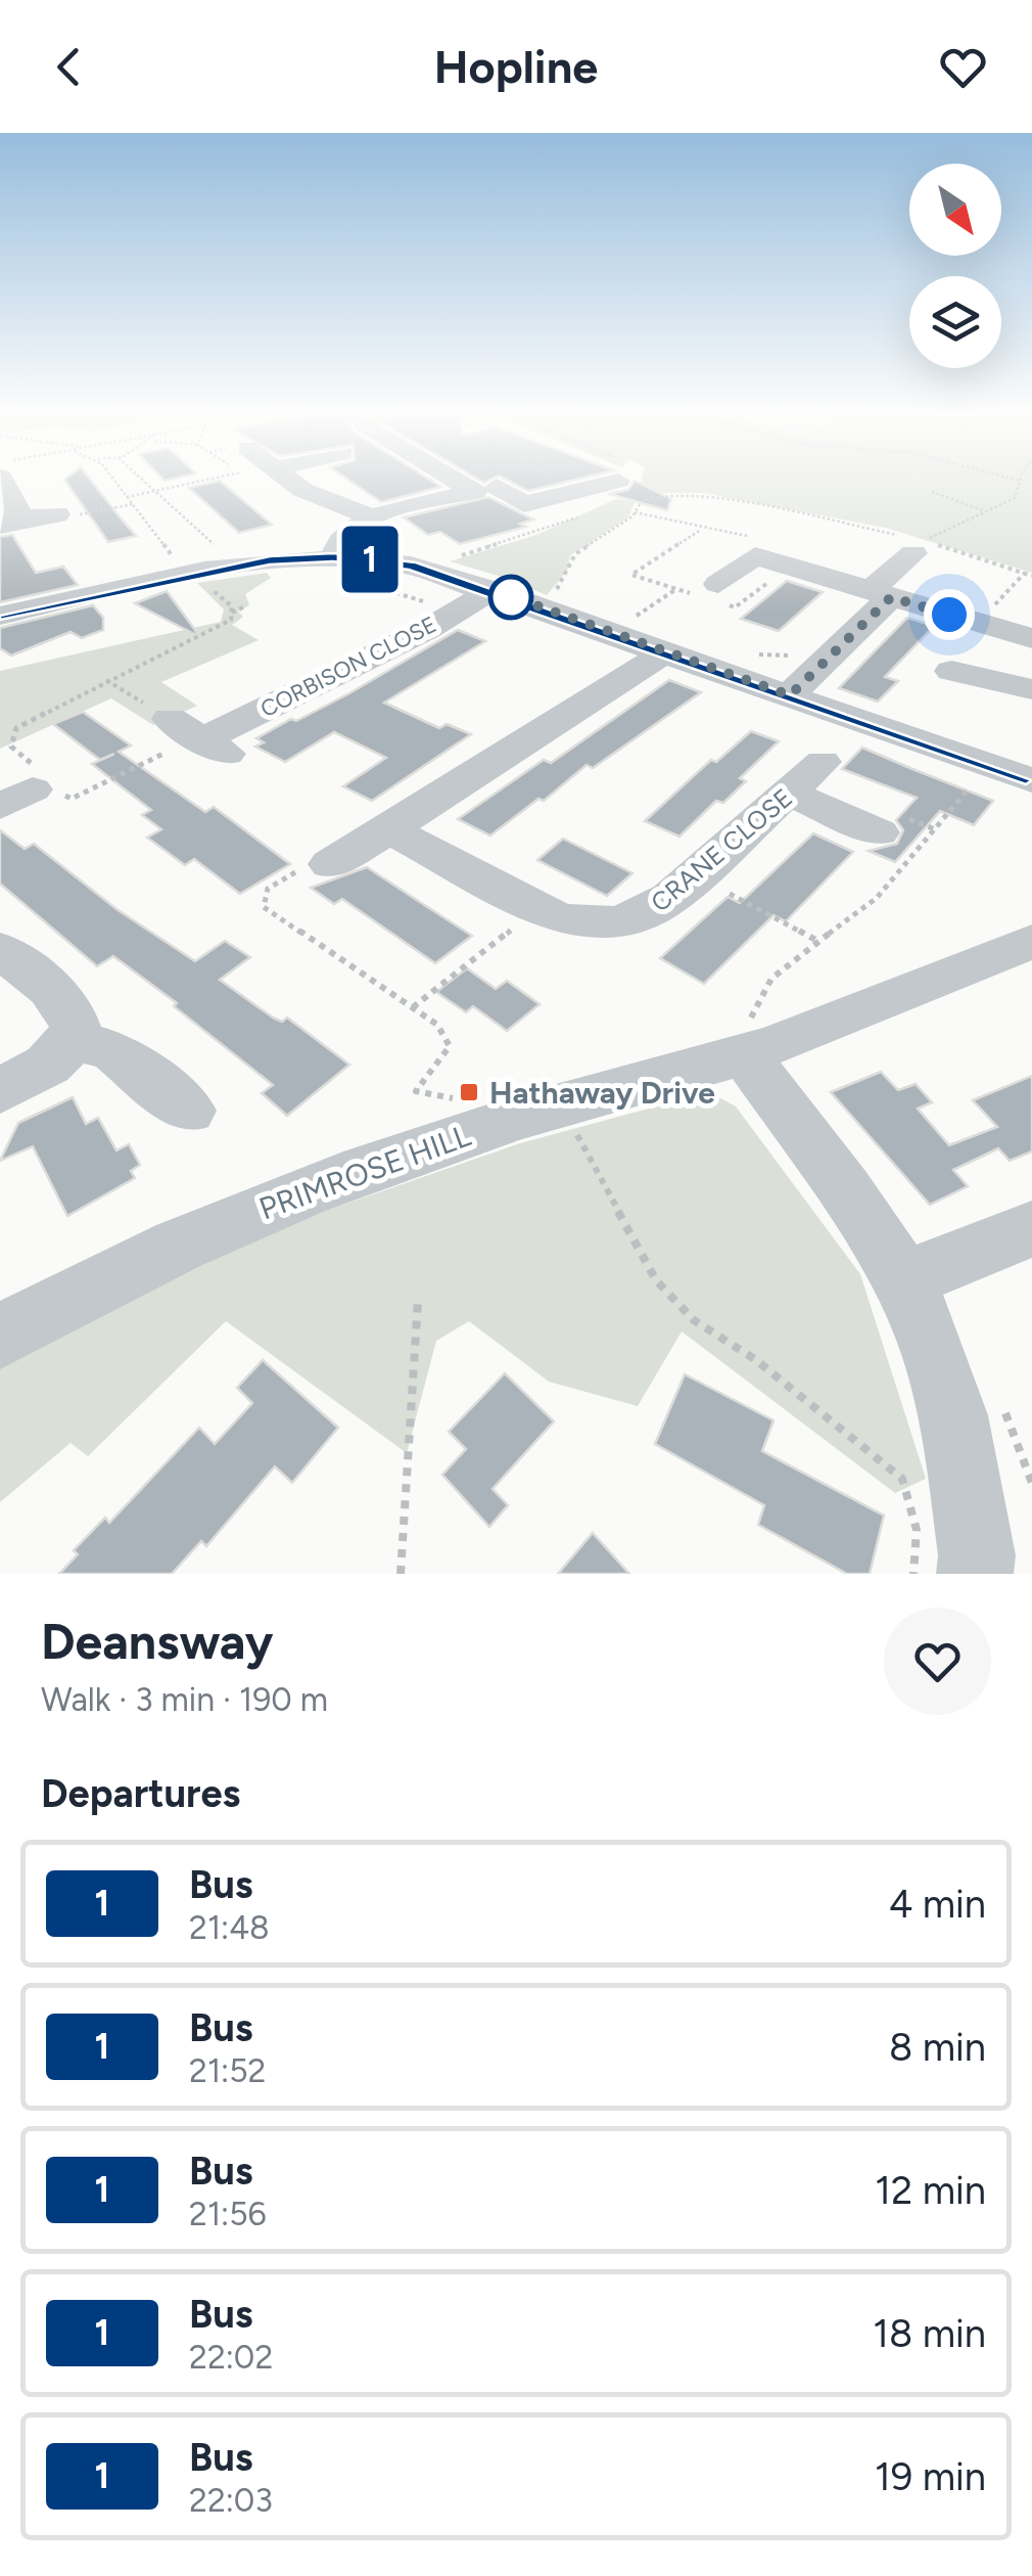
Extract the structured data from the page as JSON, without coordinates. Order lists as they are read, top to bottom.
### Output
{
  "streets": {
    "street": ["CORBISON CLOSE", "CRANE CLOSE", "PRIMROSE HILL"]
  },
  "places": {
    "transit": ["Hathaway Drive"]
  },
  "lines": ["bus line 1"],
  "north": "bottom right",
  "page": {
    "header": "Hopline",
    "on_map": "1",
    "heading": [
      ["Deansway", "Walk · 3 min · 190 m"],
      "Departures"
    ],
    "list": [
      {
        "mark": "1",
        "name": "Bus",
        "note": "21:48",
        "value": "4 min"
      },
      {
        "mark": "1",
        "name": "Bus",
        "note": "21:52",
        "value": "8 min"
      },
      {
        "mark": "1",
        "name": "Bus",
        "note": "21:56",
        "value": "12 min"
      },
      {
        "mark": "1",
        "name": "Bus",
        "note": "22:02",
        "value": "18 min"
      },
      {
        "mark": "1",
        "name": "Bus",
        "note": "22:03",
        "value": "19 min"
      }
    ]
  }
}
